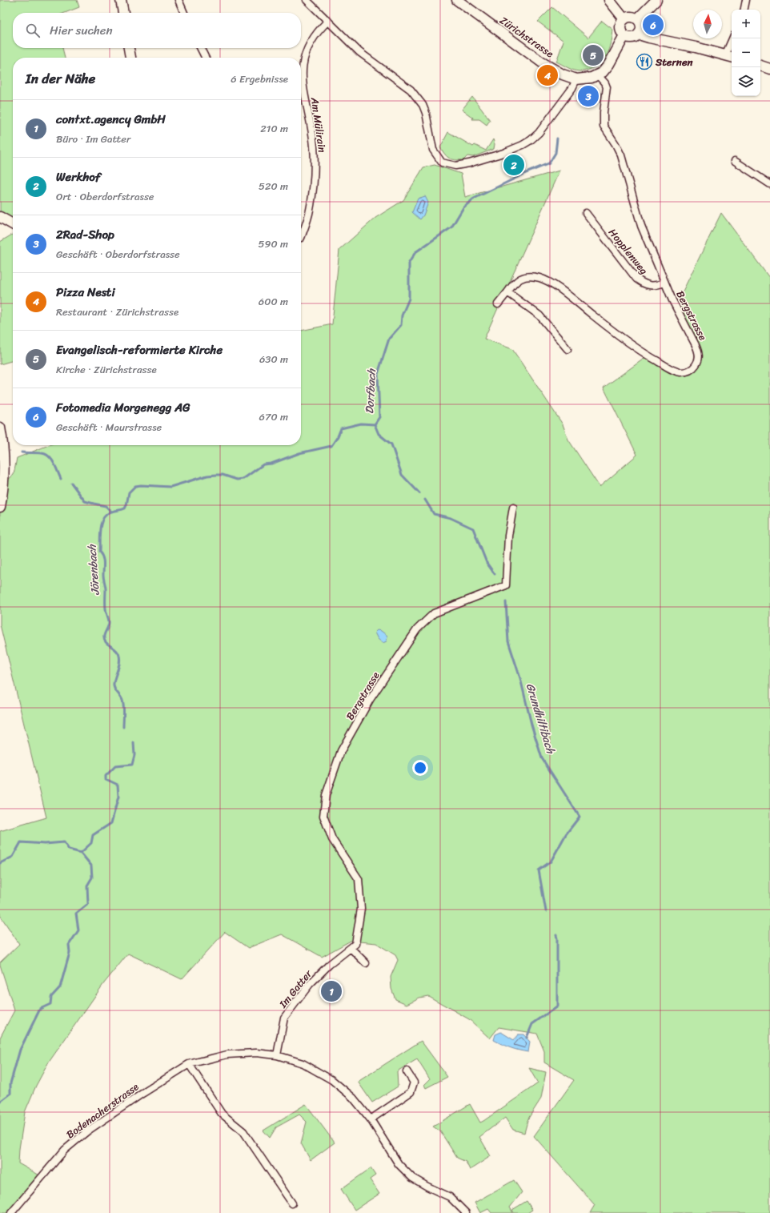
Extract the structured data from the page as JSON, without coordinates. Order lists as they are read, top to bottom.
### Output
{
  "streets": {
    "main road": ["Zürichstrasse"],
    "street": [
      "Am Mülirain",
      "Hopplenweg",
      "Bergstrasse",
      "Im Gatter",
      "Bodenacherstrasse"
    ]
  },
  "crossings": [
    ["Zürichstrasse", "Bergstrasse"],
    ["Hopplenweg", "Bergstrasse"],
    ["Bergstrasse", "Im Gatter"],
    ["Im Gatter", "Bodenacherstrasse"]
  ],
  "water": ["Dorfbach", "Jörenbach", "Grundhiltibach"],
  "places": {
    "restaurant": ["Sternen"]
  },
  "north": "top",
  "page": {
    "map_buttons": ["+", "−"],
    "pins": [
      "6",
      "5",
      "4",
      "3",
      "2",
      "1"
    ],
    "search": "Hier suchen",
    "heading": ["In der Nähe", "6 Ergebnisse"],
    "list": [
      {
        "mark": "1",
        "name": "contxt.agency GmbH",
        "note": "Büro · Im Gatter",
        "value": "210 m"
      },
      {
        "mark": "2",
        "name": "Werkhof",
        "note": "Ort · Oberdorfstrasse",
        "value": "520 m"
      },
      {
        "mark": "3",
        "name": "2Rad-Shop",
        "note": "Geschäft · Oberdorfstrasse",
        "value": "590 m"
      },
      {
        "mark": "4",
        "name": "Pizza Nesti",
        "note": "Restaurant · Zürichstrasse",
        "value": "600 m"
      },
      {
        "mark": "5",
        "name": "Evangelisch-reformierte Kirche",
        "note": "Kirche · Zürichstrasse",
        "value": "630 m"
      },
      {
        "mark": "6",
        "name": "Fotomedia Morgenegg AG",
        "note": "Geschäft · Maurstrasse",
        "value": "670 m"
      }
    ]
  }
}
